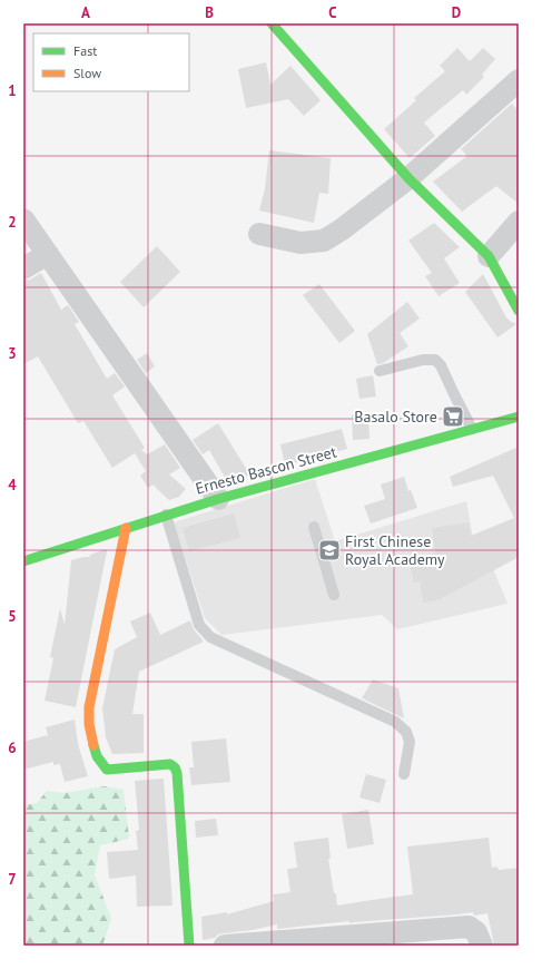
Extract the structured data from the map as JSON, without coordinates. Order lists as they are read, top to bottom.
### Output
{
  "streets": {
    "street": ["Ernesto Bascon Street"]
  },
  "places": {
    "supermarket": ["Basalo Store"],
    "school or university": ["First Chinese Royal Academy"]
  },
  "legend": ["Fast", "Slow"],
  "grid": {
    "columns": [
      "A",
      "B",
      "C",
      "D"
    ],
    "rows": [
      "1",
      "2",
      "3",
      "4",
      "5",
      "6",
      "7"
    ]
  }
}
